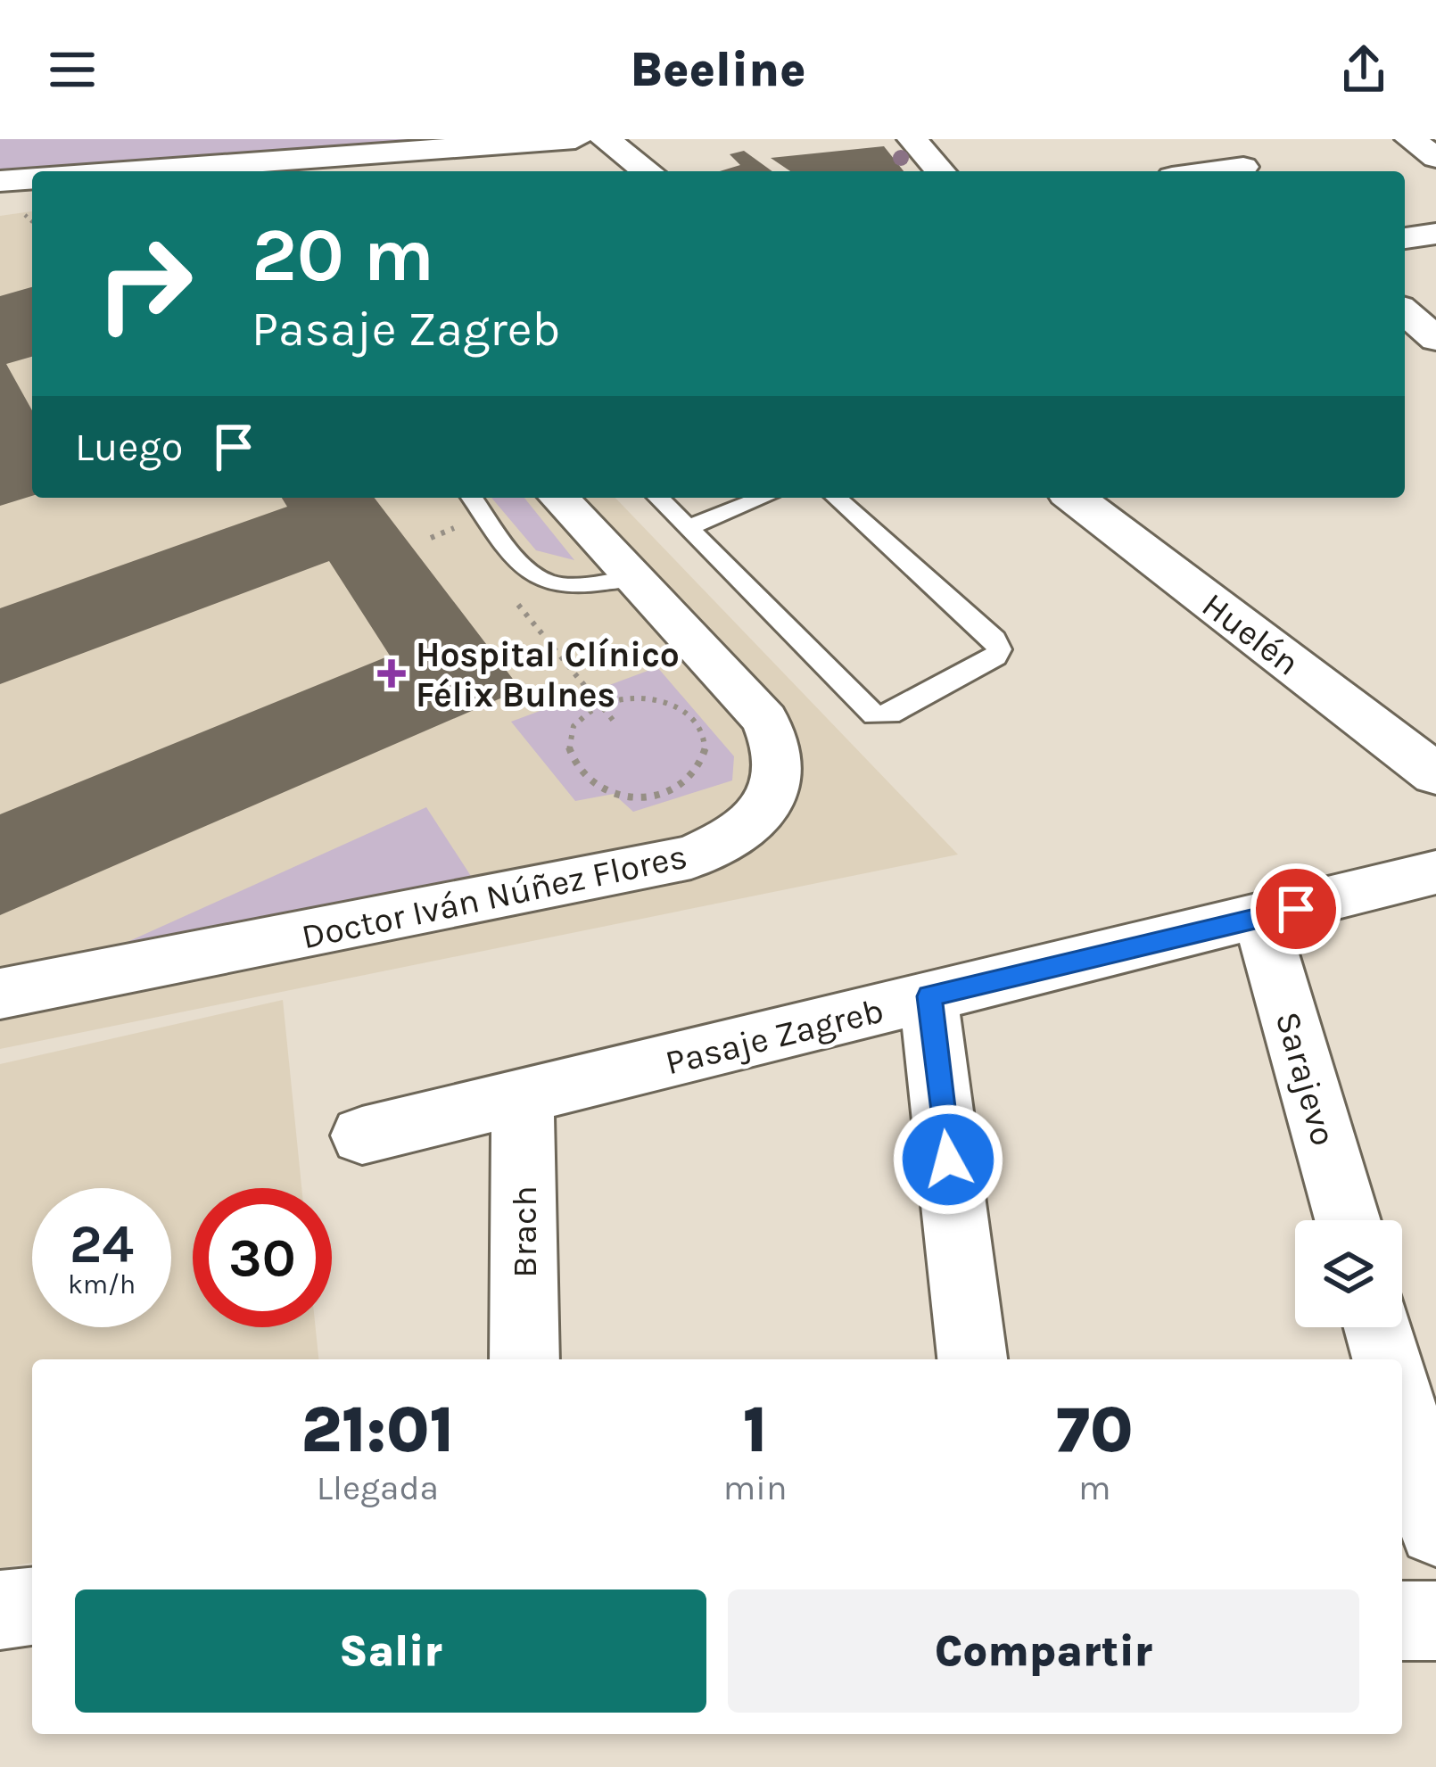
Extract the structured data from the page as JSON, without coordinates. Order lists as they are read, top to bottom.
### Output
{
  "streets": {
    "main road": ["Huelén"],
    "street": [
      "Doctor Iván Núñez Flores",
      "Pasaje Zagreb",
      "Sarajevo",
      "Brach"
    ]
  },
  "crossings": [
    ["Pasaje Zagreb", "Sarajevo"],
    ["Pasaje Zagreb", "Brach"]
  ],
  "places": {
    "health": ["Hospital Clínico Félix Bulnes"]
  },
  "page": {
    "header": "Beeline",
    "turn": ["20 m", "Pasaje Zagreb"],
    "then": "Luego",
    "speed": "24 km/h",
    "limit": "30",
    "eta": [
      "21:01",
      "Llegada",
      "1",
      "min",
      "70",
      "m"
    ],
    "buttons": ["Salir", "Compartir"]
  }
}
